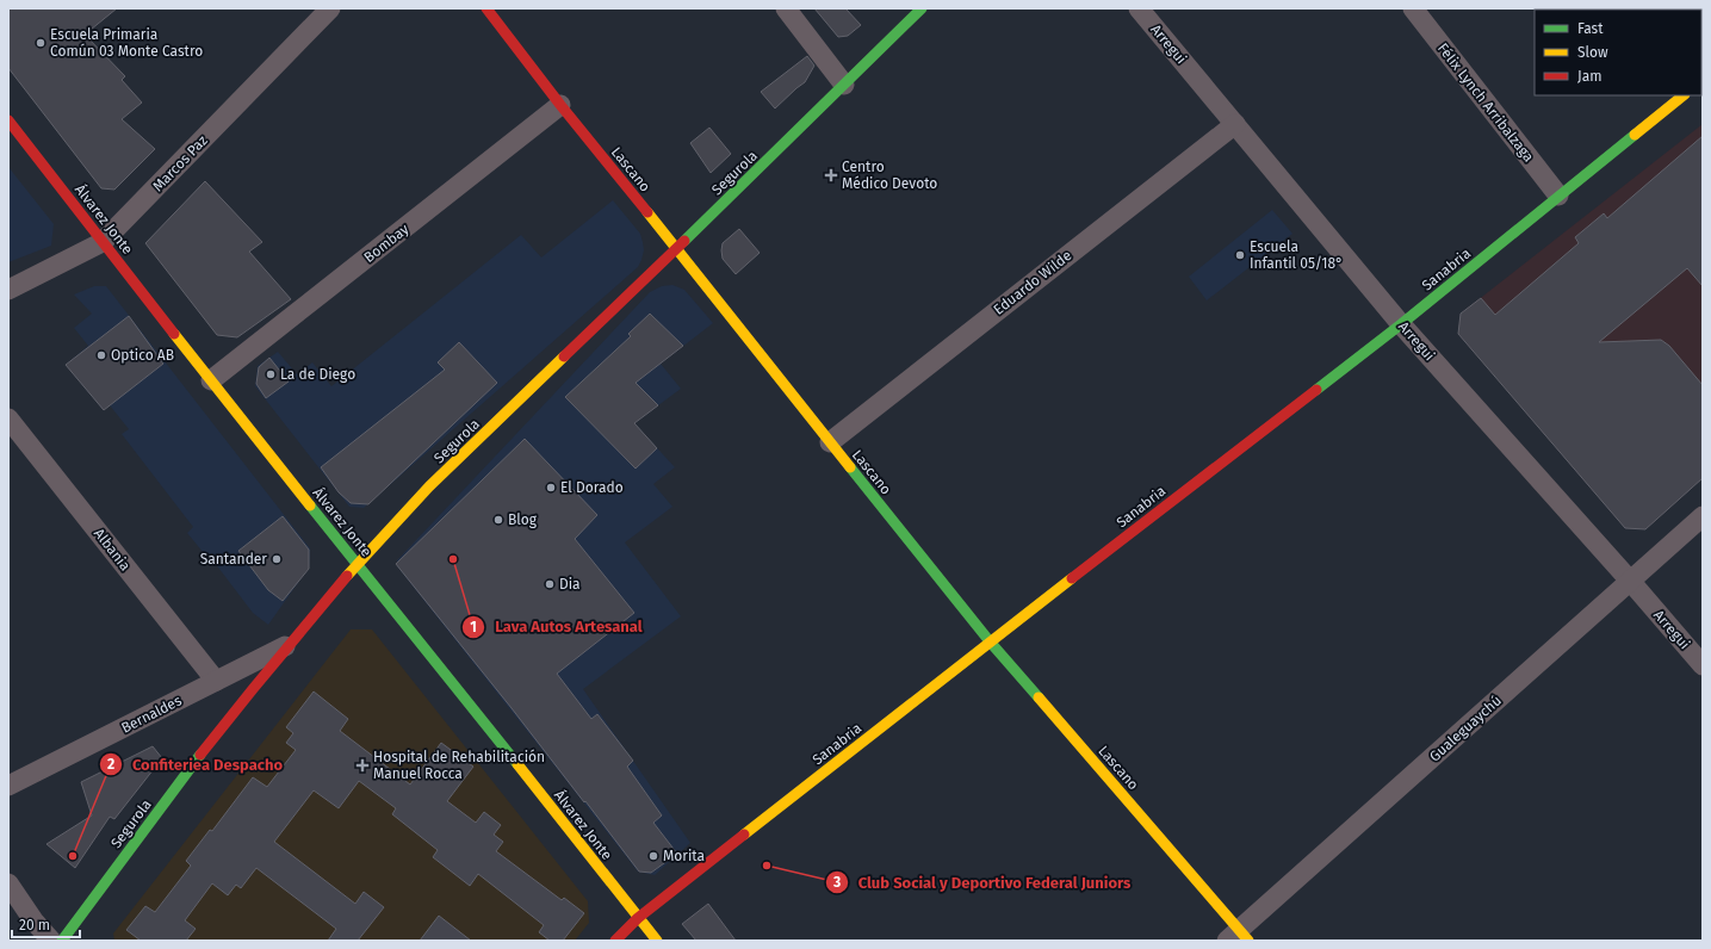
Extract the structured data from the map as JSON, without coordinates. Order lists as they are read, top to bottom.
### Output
{
  "streets": {
    "street": [
      "Arregui",
      "Félix Lynch Arribalzaga",
      "Marcos Paz",
      "Lascano",
      "Segurola",
      "Álvarez Jonte",
      "Bombay",
      "Sanabria",
      "Eduardo Wilde",
      "Albania",
      "Bernaldes",
      "Gualeguaychú"
    ]
  },
  "crossings": [
    ["Arregui", "Sanabria"],
    ["Arregui", "Eduardo Wilde"],
    ["Arregui", "Gualeguaychú"],
    ["Félix Lynch Arribalzaga", "Sanabria"],
    ["Marcos Paz", "Álvarez Jonte"],
    ["Lascano", "Segurola"],
    ["Lascano", "Bombay"],
    ["Lascano", "Sanabria"],
    ["Lascano", "Eduardo Wilde"],
    ["Lascano", "Gualeguaychú"],
    ["Segurola", "Álvarez Jonte"],
    ["Segurola", "Bernaldes"],
    ["Álvarez Jonte", "Bombay"],
    ["Álvarez Jonte", "Sanabria"],
    ["Albania", "Bernaldes"]
  ],
  "places": {
    "other": [
      "Escuela Primaria Común 03 Monte Castro",
      "Escuela Infantil 05/18°",
      "Optico AB",
      "La de Diego",
      "El Dorado",
      "Blog",
      "Santander",
      "Lava Autos Artesanal",
      "Dia",
      "Confiteriea Despacho",
      "Morita",
      "Club Social y Deportivo Federal Juniors"
    ],
    "health": ["Centro Médico Devoto", "Hospital de Rehabilitación Manuel Rocca"]
  },
  "legend": ["Fast", "Slow", "Jam"],
  "scale_bar": "20 m"
}
